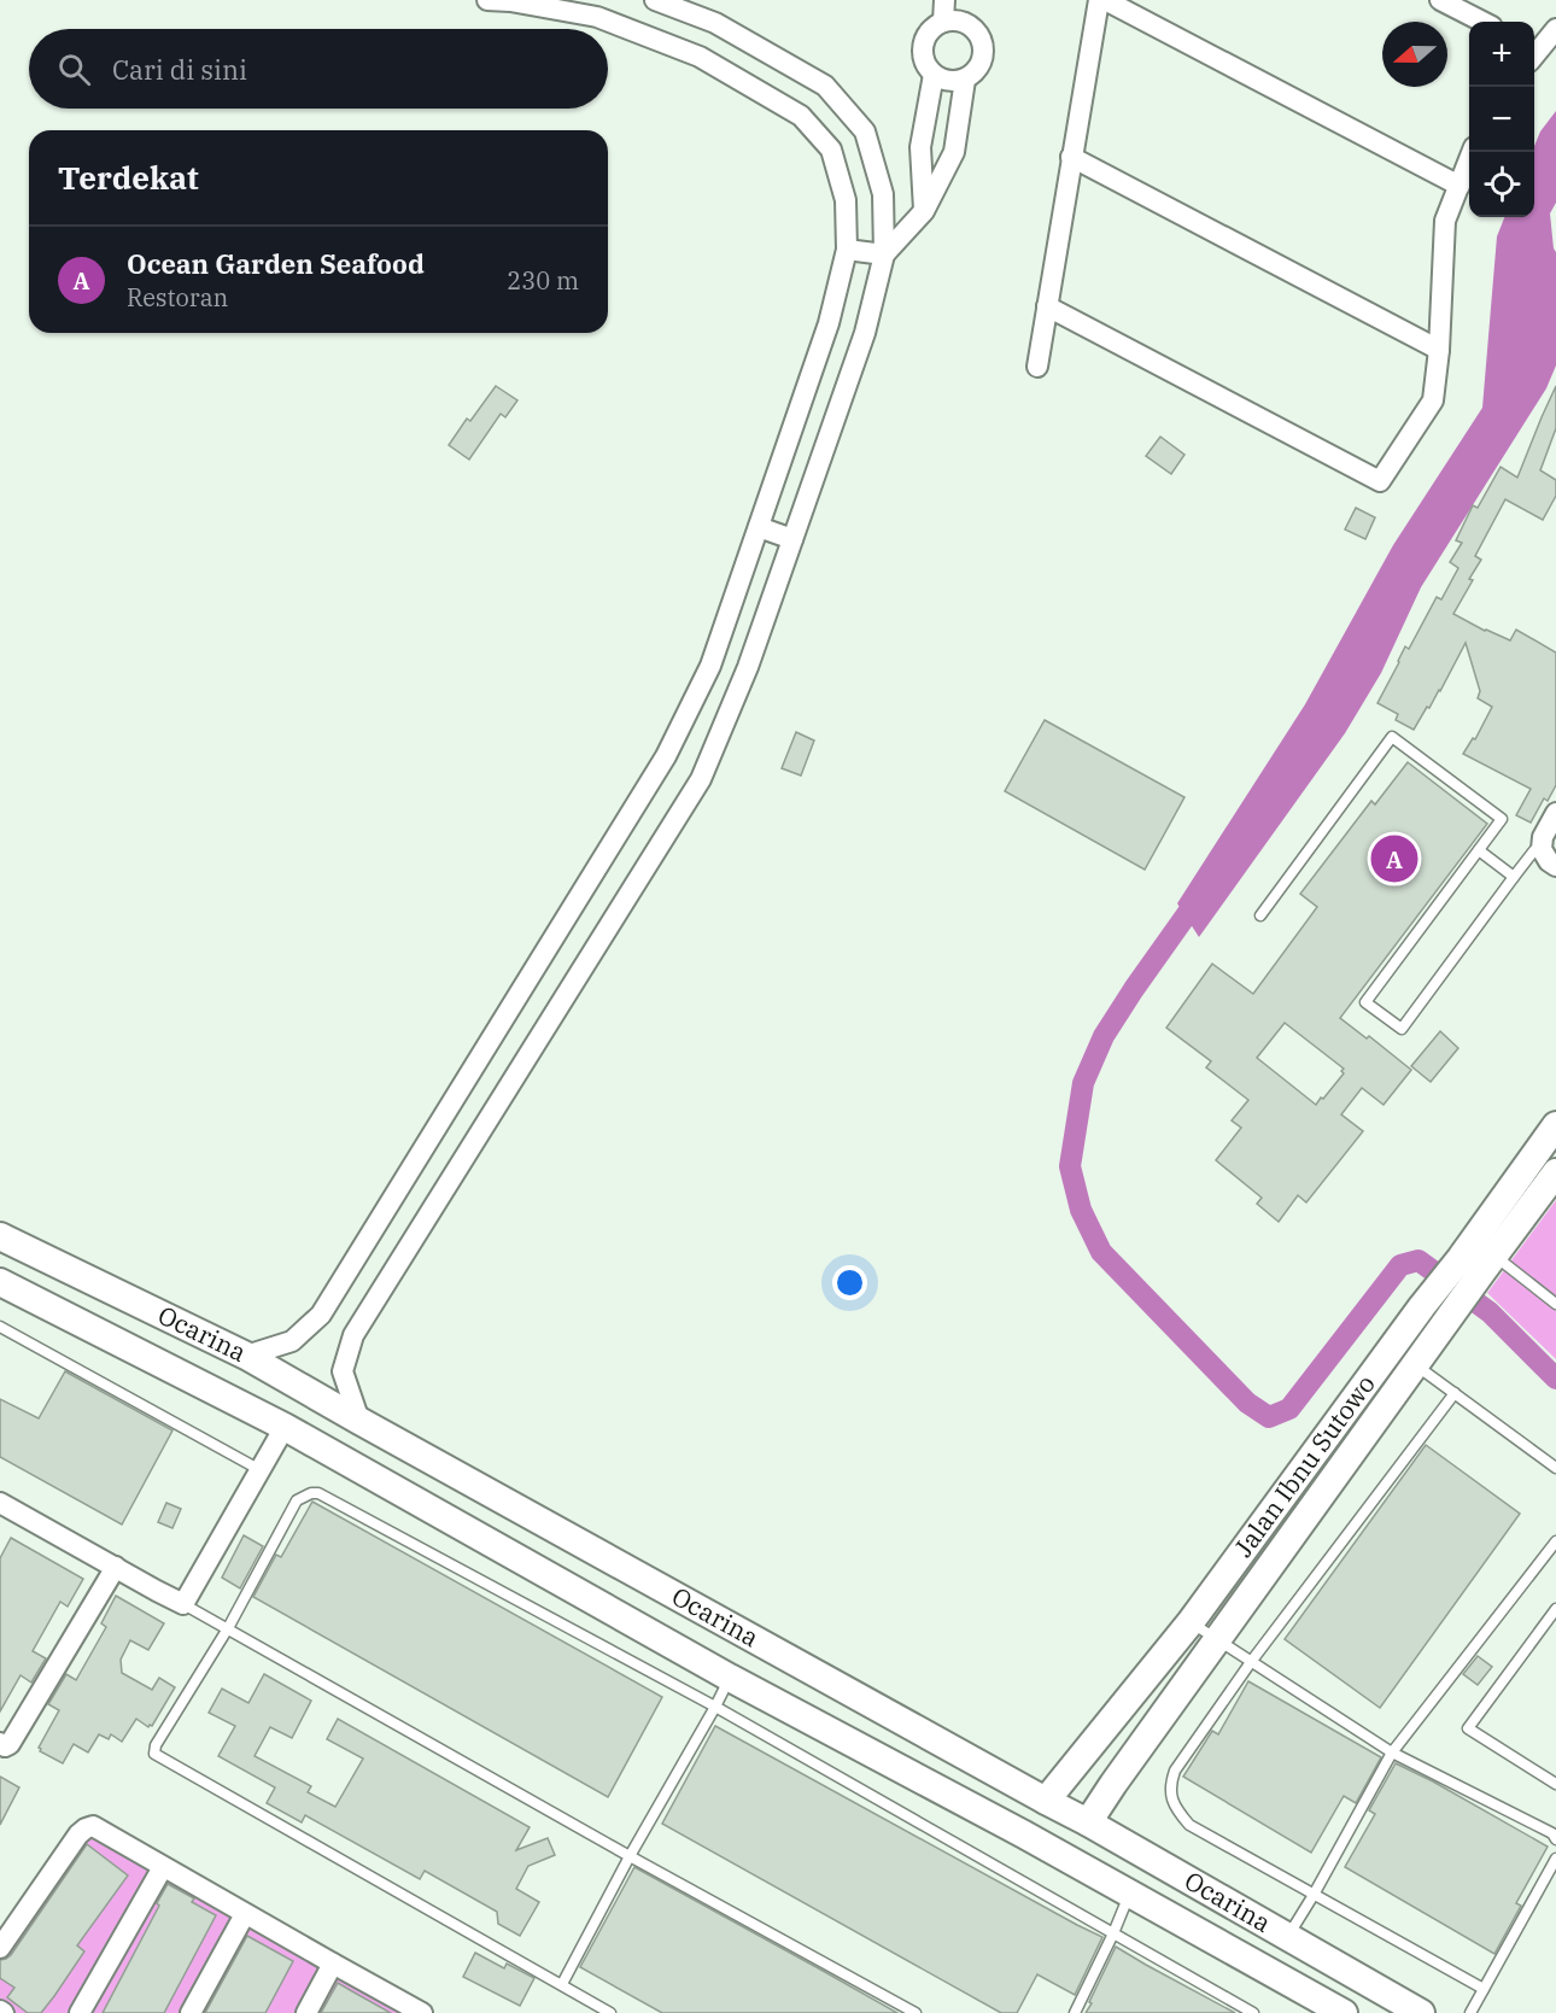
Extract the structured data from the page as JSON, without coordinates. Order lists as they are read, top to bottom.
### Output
{
  "streets": {
    "main road": ["Ocarina", "Jalan Ibnu Sutowo"]
  },
  "crossings": [
    ["Ocarina", "Jalan Ibnu Sutowo"]
  ],
  "north": "left",
  "page": {
    "map_buttons": ["+", "−"],
    "search": "Cari di sini",
    "heading": "Terdekat",
    "list": [
      {
        "mark": "A",
        "name": "Ocean Garden Seafood",
        "note": "Restoran",
        "value": "230 m"
      }
    ],
    "pins": "A"
  }
}
